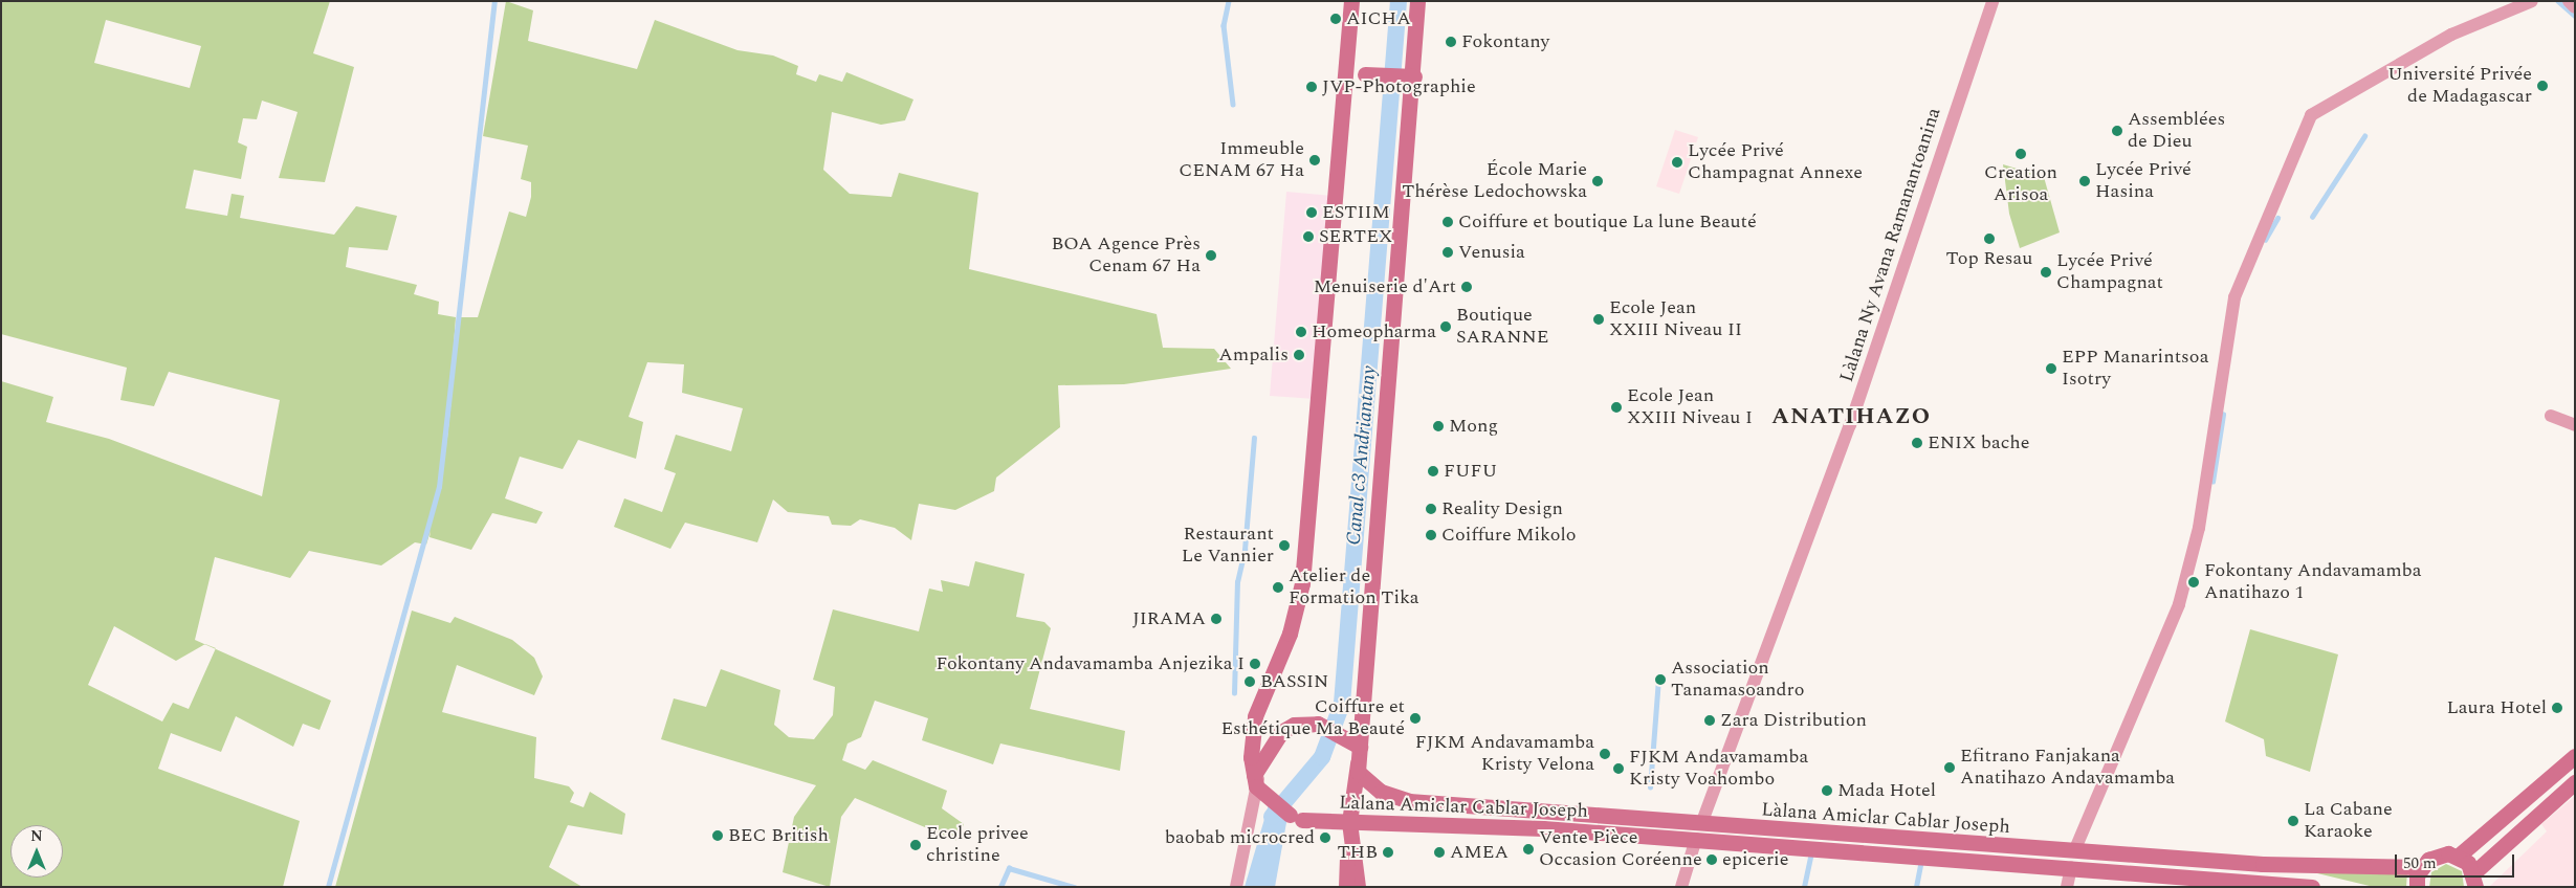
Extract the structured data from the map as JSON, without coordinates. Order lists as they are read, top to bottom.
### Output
{
  "streets": {
    "main road": ["Làlana Amiclar Cablar Joseph"],
    "street": ["Làlana Ny Avana Ramanantoanina"]
  },
  "crossings": [
    ["Làlana Ny Avana Ramanantoanina", "Làlana Amiclar Cablar Joseph"]
  ],
  "districts": ["ANATIHAZO"],
  "water": ["Canal c3 Andriantany"],
  "places": [
    "AICHA",
    "Fokontany",
    "Université Privée de Madagascar",
    "JVP-Photographie",
    "Assemblées de Dieu",
    "Creation Arisoa",
    "Immeuble CENAM 67 Ha",
    "Lycée Privé Champagnat Annexe",
    "École Marie Thérèse Ledochowska",
    "Lycée Privé Hasina",
    "ESTIIM",
    "Coiffure et boutique La lune Beauté",
    "SERTEX",
    "Top Resau",
    "Venusia",
    "BOA Agence Près Cenam 67 Ha",
    "Lycée Privé Champagnat",
    "Menuiserie d'Art",
    "Ecole Jean XXIII Niveau II",
    "Boutique SARANNE",
    "Homeopharma",
    "Ampalis",
    "EPP Manarintsoa Isotry",
    "Ecole Jean XXIII Niveau I",
    "Mong",
    "ENIX bache",
    "FUFU",
    "Reality Design",
    "Coiffure Mikolo",
    "Restaurant Le Vannier",
    "Fokontany Andavamamba Anatihazo 1",
    "Atelier de Formation Tika",
    "JIRAMA",
    "Fokontany Andavamamba Anjezika I",
    "Association Tanamasoandro",
    "BASSIN",
    "Laura Hotel",
    "Coiffure et Esthétique Ma Beauté",
    "Zara Distribution",
    "FJKM Andavamamba Kristy Velona",
    "Efitrano Fanjakana Anatihazo Andavamamba",
    "FJKM Andavamamba Kristy Voahombo",
    "Mada Hotel",
    "La Cabane Karaoke",
    "BEC British",
    "baobab microcred",
    "Ecole privee christine",
    "Vente Pièce Occasion Coréenne",
    "THB",
    "AMEA",
    "epicerie"
  ],
  "scale_bar": "50 m",
  "north": "top"
}
